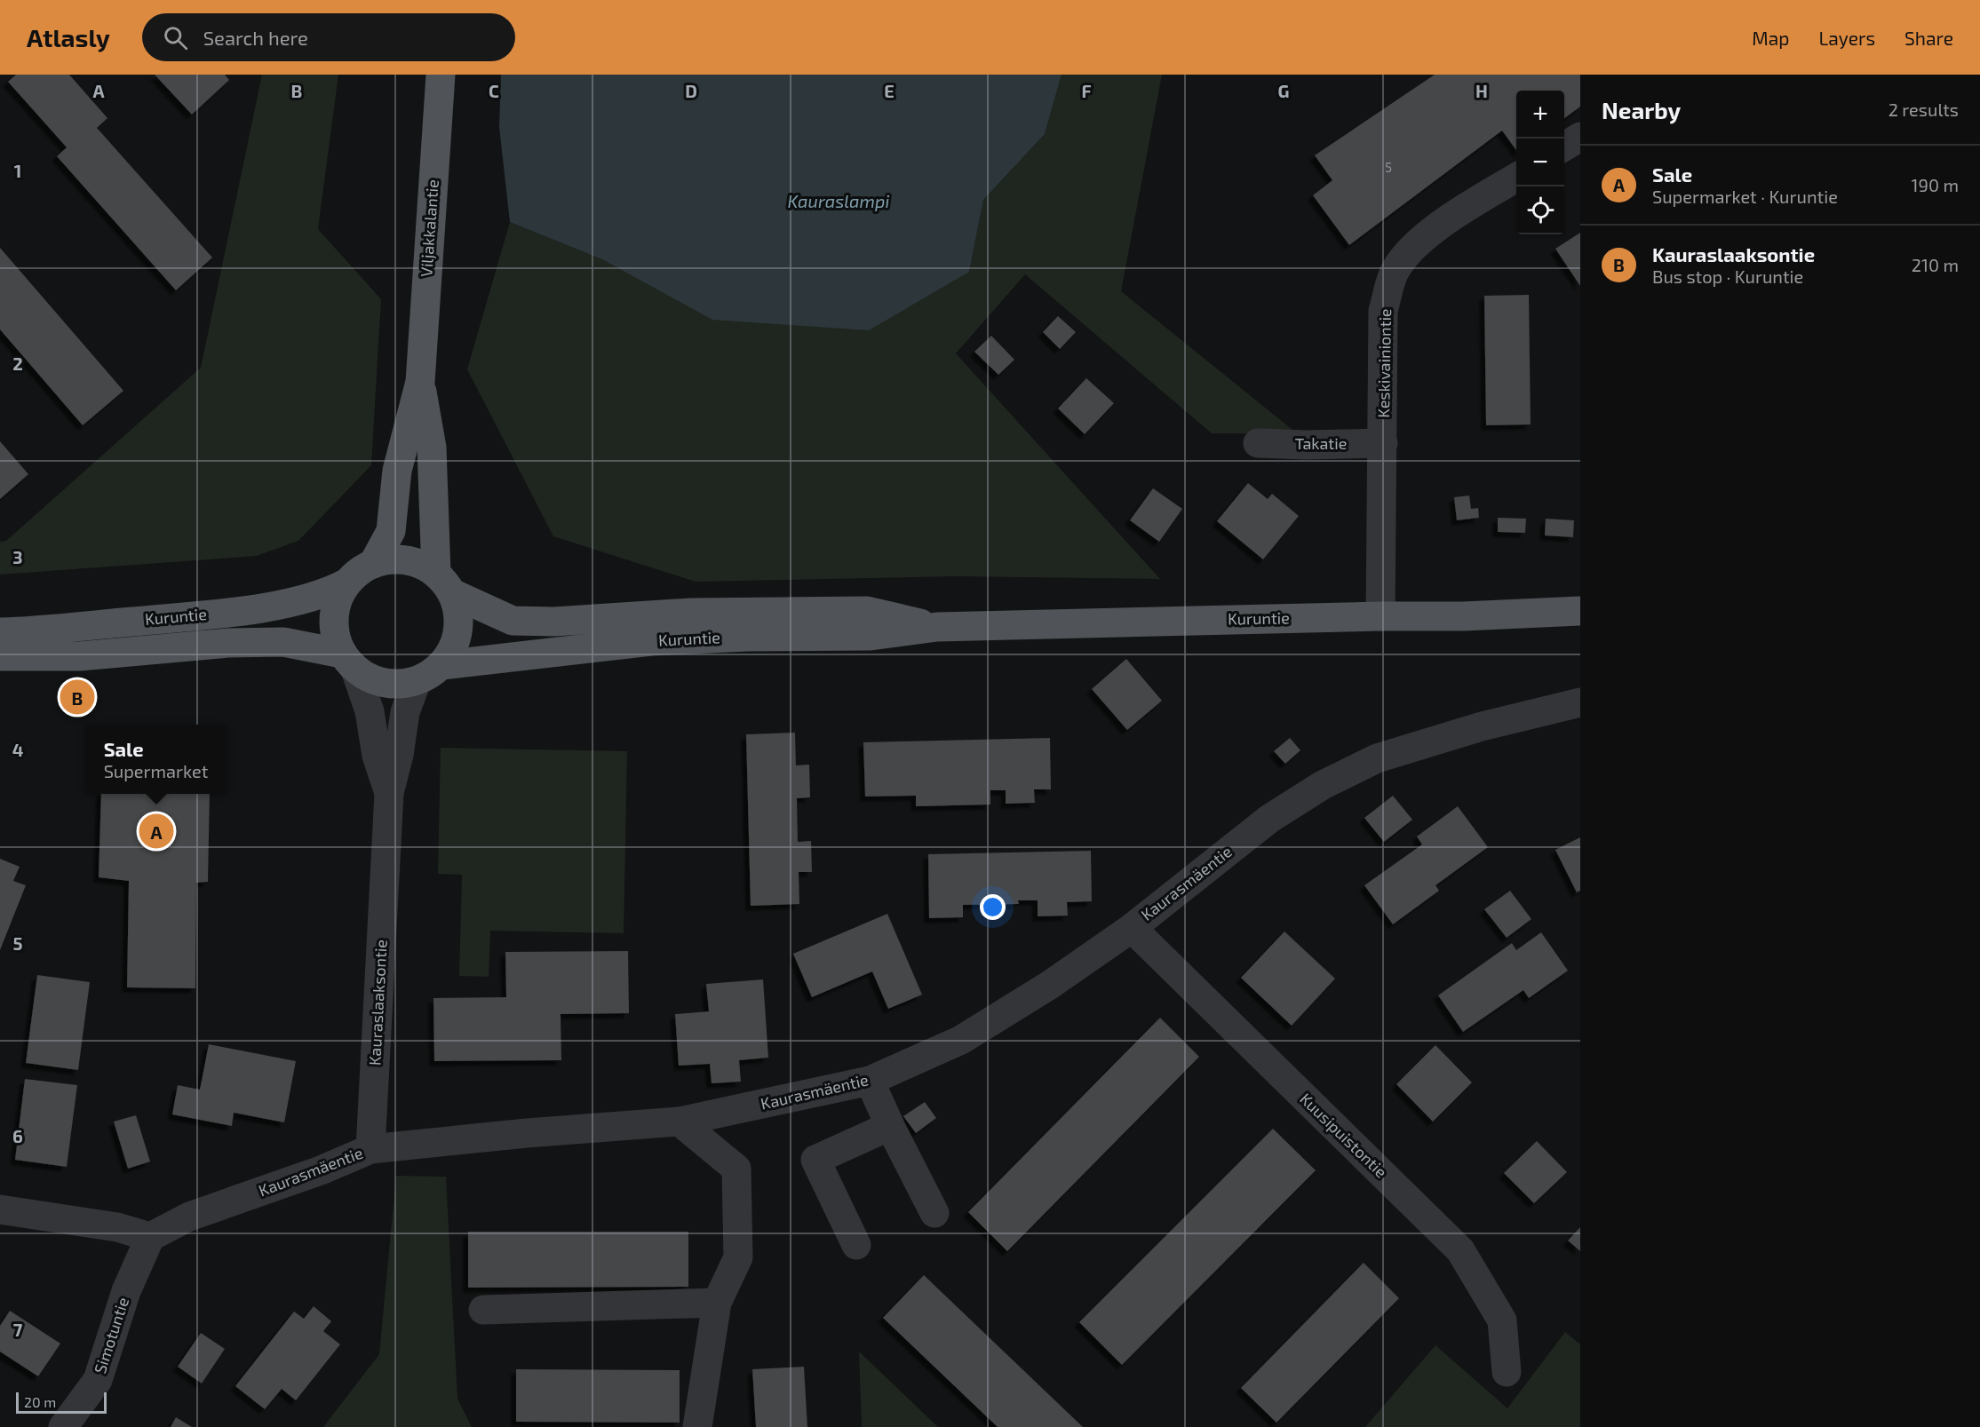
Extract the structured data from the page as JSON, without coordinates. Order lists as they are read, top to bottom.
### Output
{
  "streets": {
    "main road": ["Viljakkalantie", "Kuruntie"],
    "street": [
      "Keskivainiontie",
      "Takatie",
      "Kaurasmäentie",
      "Kauraslaaksontie",
      "Kuusipuistontie",
      "Simotuntie"
    ]
  },
  "crossings": [
    ["Viljakkalantie", "Kuruntie"],
    ["Viljakkalantie", "Kauraslaaksontie"],
    ["Keskivainiontie", "Takatie"],
    ["Keskivainiontie", "Kuruntie"],
    ["Kuruntie", "Kauraslaaksontie"],
    ["Kaurasmäentie", "Kauraslaaksontie"],
    ["Kaurasmäentie", "Kuusipuistontie"],
    ["Kaurasmäentie", "Simotuntie"]
  ],
  "water": ["Kauraslampi"],
  "house_numbers": ["5"],
  "scale_bar": "20 m",
  "page": {
    "header": "Atlasly",
    "search": "Search here",
    "nav": ["Map", "Layers", "Share"],
    "heading": ["Nearby", "2 results"],
    "map_buttons": ["+", "−"],
    "list": [
      {
        "mark": "A",
        "name": "Sale",
        "note": "Supermarket · Kuruntie",
        "value": "190 m"
      },
      {
        "mark": "B",
        "name": "Kauraslaaksontie",
        "note": "Bus stop · Kuruntie",
        "value": "210 m"
      }
    ],
    "pins": ["B", "A"],
    "popup": ["Sale", "Supermarket"],
    "scale": "20 m"
  },
  "grid": {
    "columns": [
      "A",
      "B",
      "C",
      "D",
      "E",
      "F",
      "G",
      "H"
    ],
    "rows": [
      "1",
      "2",
      "3",
      "4",
      "5",
      "6",
      "7"
    ]
  }
}
